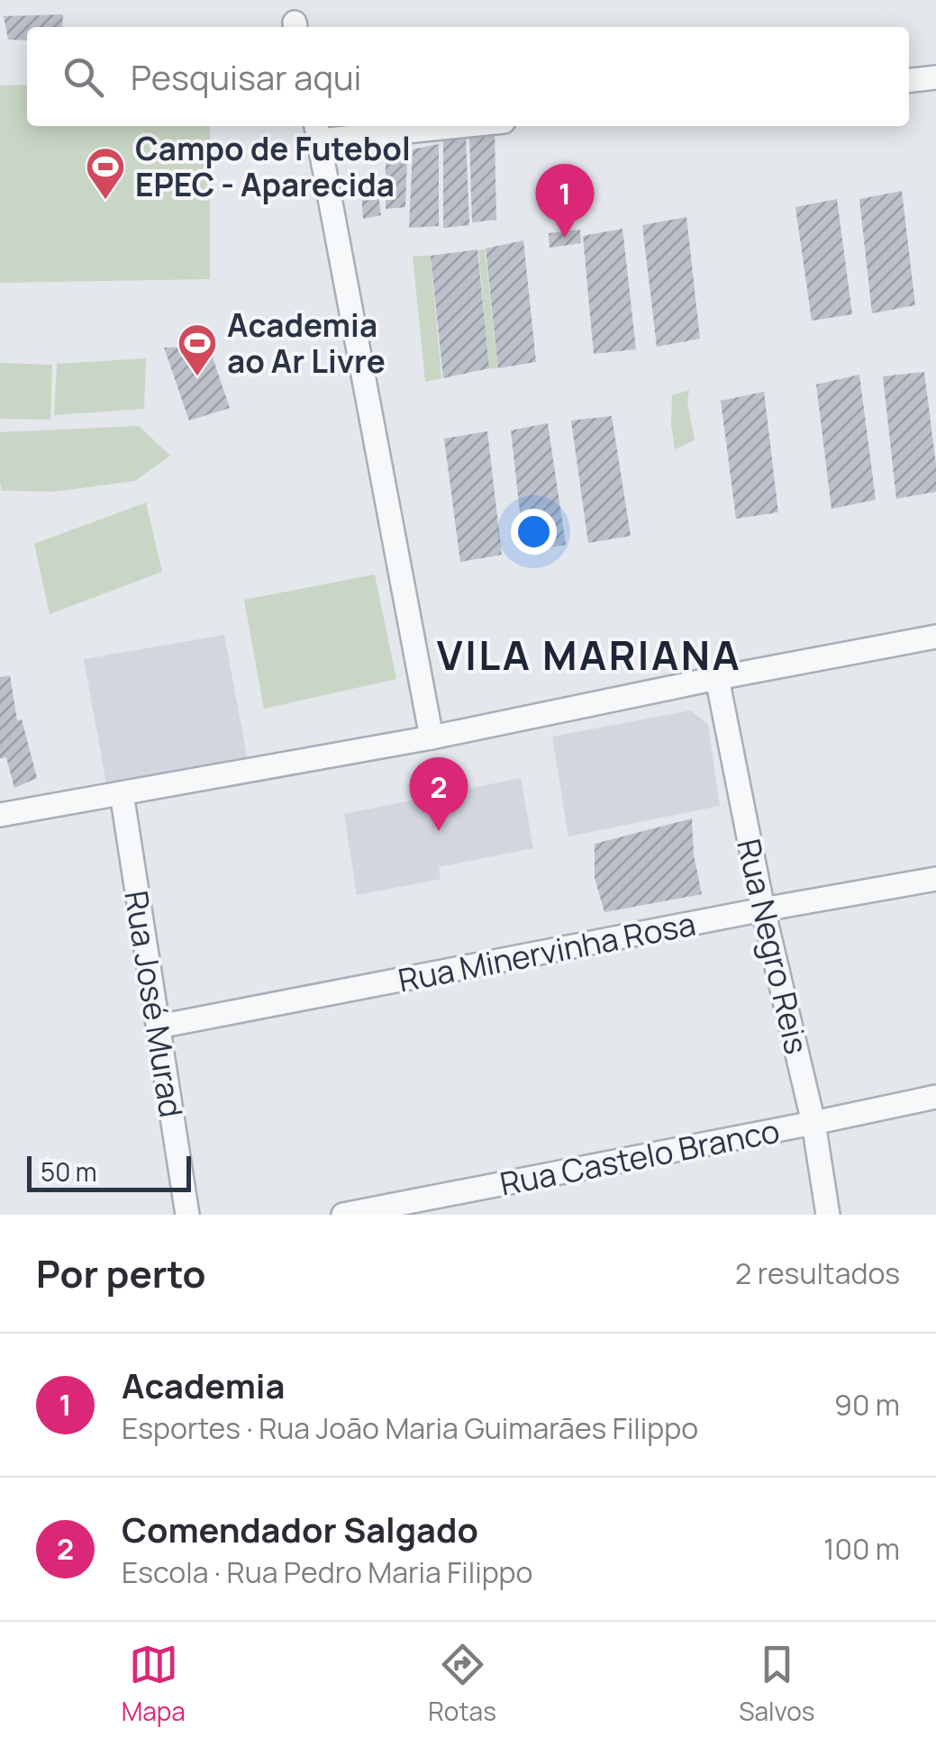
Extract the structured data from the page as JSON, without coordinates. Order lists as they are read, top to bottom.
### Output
{
  "streets": {
    "street": [
      "Rua Negro Reis",
      "Rua Minervinha Rosa",
      "Rua José Murad",
      "Rua Castelo Branco"
    ]
  },
  "crossings": [
    ["Rua Negro Reis", "Rua Minervinha Rosa"],
    ["Rua Negro Reis", "Rua Castelo Branco"],
    ["Rua Minervinha Rosa", "Rua José Murad"]
  ],
  "districts": ["VILA MARIANA"],
  "places": {
    "sports": ["Campo de Futebol EPEC - Aparecida", "Academia ao Ar Livre"]
  },
  "scale_bar": "50 m",
  "page": {
    "search": "Pesquisar aqui",
    "pins": ["1", "2"],
    "scale": "50 m",
    "heading": ["Por perto", "2 resultados"],
    "list": [
      {
        "mark": "1",
        "name": "Academia",
        "note": "Esportes · Rua João Maria Guimarães Filippo",
        "value": "90 m"
      },
      {
        "mark": "2",
        "name": "Comendador Salgado",
        "note": "Escola · Rua Pedro Maria Filippo",
        "value": "100 m"
      }
    ],
    "nav": ["Mapa", "Rotas", "Salvos"]
  }
}
